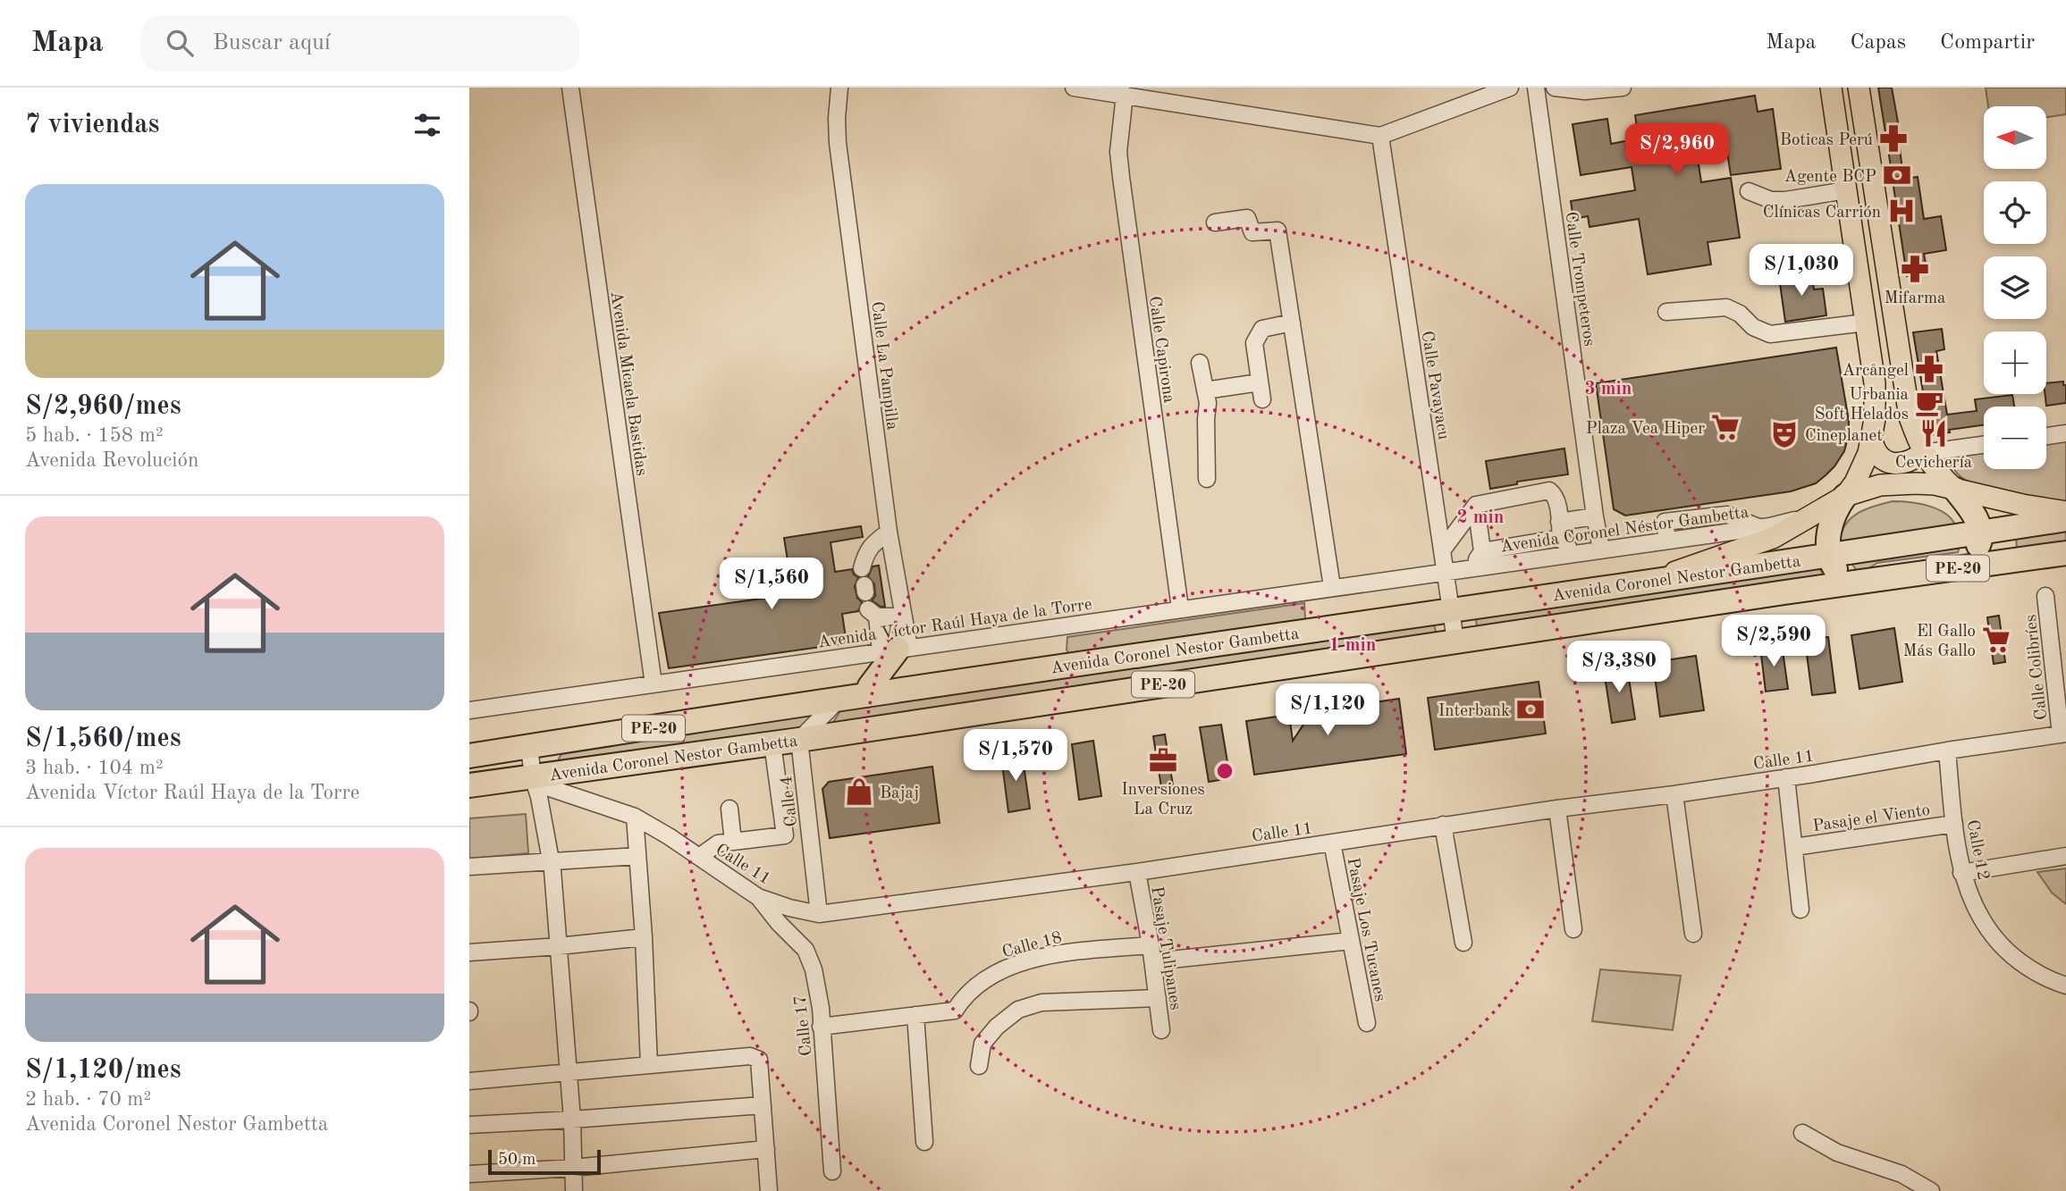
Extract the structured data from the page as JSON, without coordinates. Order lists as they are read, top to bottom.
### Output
{
  "streets": {
    "highway": ["PE-20", "Avenida Coronel Nestor Gambetta"],
    "street": [
      "Calle Trompeteros",
      "Calle Capirona",
      "Calle La Pampilla",
      "Avenida Micaela Bastidas",
      "Calle Pavayacu",
      "Avenida Coronel Néstor Gambetta",
      "Avenida Víctor Raúl Haya de la Torre",
      "Calle Colibríes",
      "Calle 11",
      "Calle 4",
      "Pasaje el Viento",
      "Calle 12",
      "Pasaje Los Tucanes",
      "Calle 18",
      "Pasaje Tulipanes",
      "Calle 17"
    ]
  },
  "crossings": [
    ["Calle Trompeteros", "Avenida Coronel Néstor Gambetta"],
    ["Calle Capirona", "Avenida Víctor Raúl Haya de la Torre"],
    ["Calle La Pampilla", "Avenida Víctor Raúl Haya de la Torre"],
    ["Avenida Micaela Bastidas", "Avenida Víctor Raúl Haya de la Torre"],
    ["Calle Pavayacu", "Avenida Coronel Néstor Gambetta"],
    ["Calle Pavayacu", "Avenida Coronel Nestor Gambetta"],
    ["Calle Pavayacu", "Avenida Víctor Raúl Haya de la Torre"],
    ["Avenida Coronel Néstor Gambetta", "Avenida Víctor Raúl Haya de la Torre"],
    ["Avenida Coronel Nestor Gambetta", "Calle 11"],
    ["Avenida Coronel Nestor Gambetta", "Calle 4"],
    ["Calle Colibríes", "Calle 11"],
    ["Calle 11", "Calle 4"],
    ["Calle 11", "Calle 12"],
    ["Calle 11", "Pasaje Los Tucanes"],
    ["Calle 11", "Pasaje Tulipanes"],
    ["Calle 11", "Calle 17"],
    ["Pasaje el Viento", "Calle 12"],
    ["Calle 18", "Pasaje Tulipanes"],
    ["Calle 18", "Calle 17"]
  ],
  "places": {
    "pharmacy": ["Boticas Perú", "Mifarma", "Arcångel"],
    "bank": ["Agente BCP", "Interbank"],
    "hospital": ["Clínicas Carrión"],
    "cafe": ["Urbania Soft Helados"],
    "supermarket": ["Plaza Vea Hiper", "El Gallo Más Gallo"],
    "restaurant": ["Cevichería"],
    "theatre": ["Cineplanet"],
    "office": ["Inversiones La Cruz"],
    "shop": ["Bajaj"]
  },
  "scale_bar": "50 m",
  "north": "left",
  "page": {
    "header": "Mapa",
    "search": "Buscar aquí",
    "nav": ["Mapa", "Capas", "Compartir"],
    "heading": "7 viviendas",
    "map_buttons": ["+", "−"],
    "price": [
      "S/2,960",
      "S/1,030",
      "S/1,560",
      "S/2,590",
      "S/3,380",
      "S/1,120",
      "S/1,570"
    ],
    "list": [
      {
        "name": "S/2,960/mes",
        "note": "5 hab. · 158 m² · Avenida Revolución"
      },
      {
        "name": "S/1,560/mes",
        "note": "3 hab. · 104 m² · Avenida Víctor Raúl Haya de la Torre"
      },
      {
        "name": "S/1,120/mes",
        "note": "2 hab. · 70 m² · Avenida Coronel Nestor Gambetta"
      }
    ],
    "scale": "50 m"
  },
  "rings": ["3 min", "2 min", "1 min"]
}
